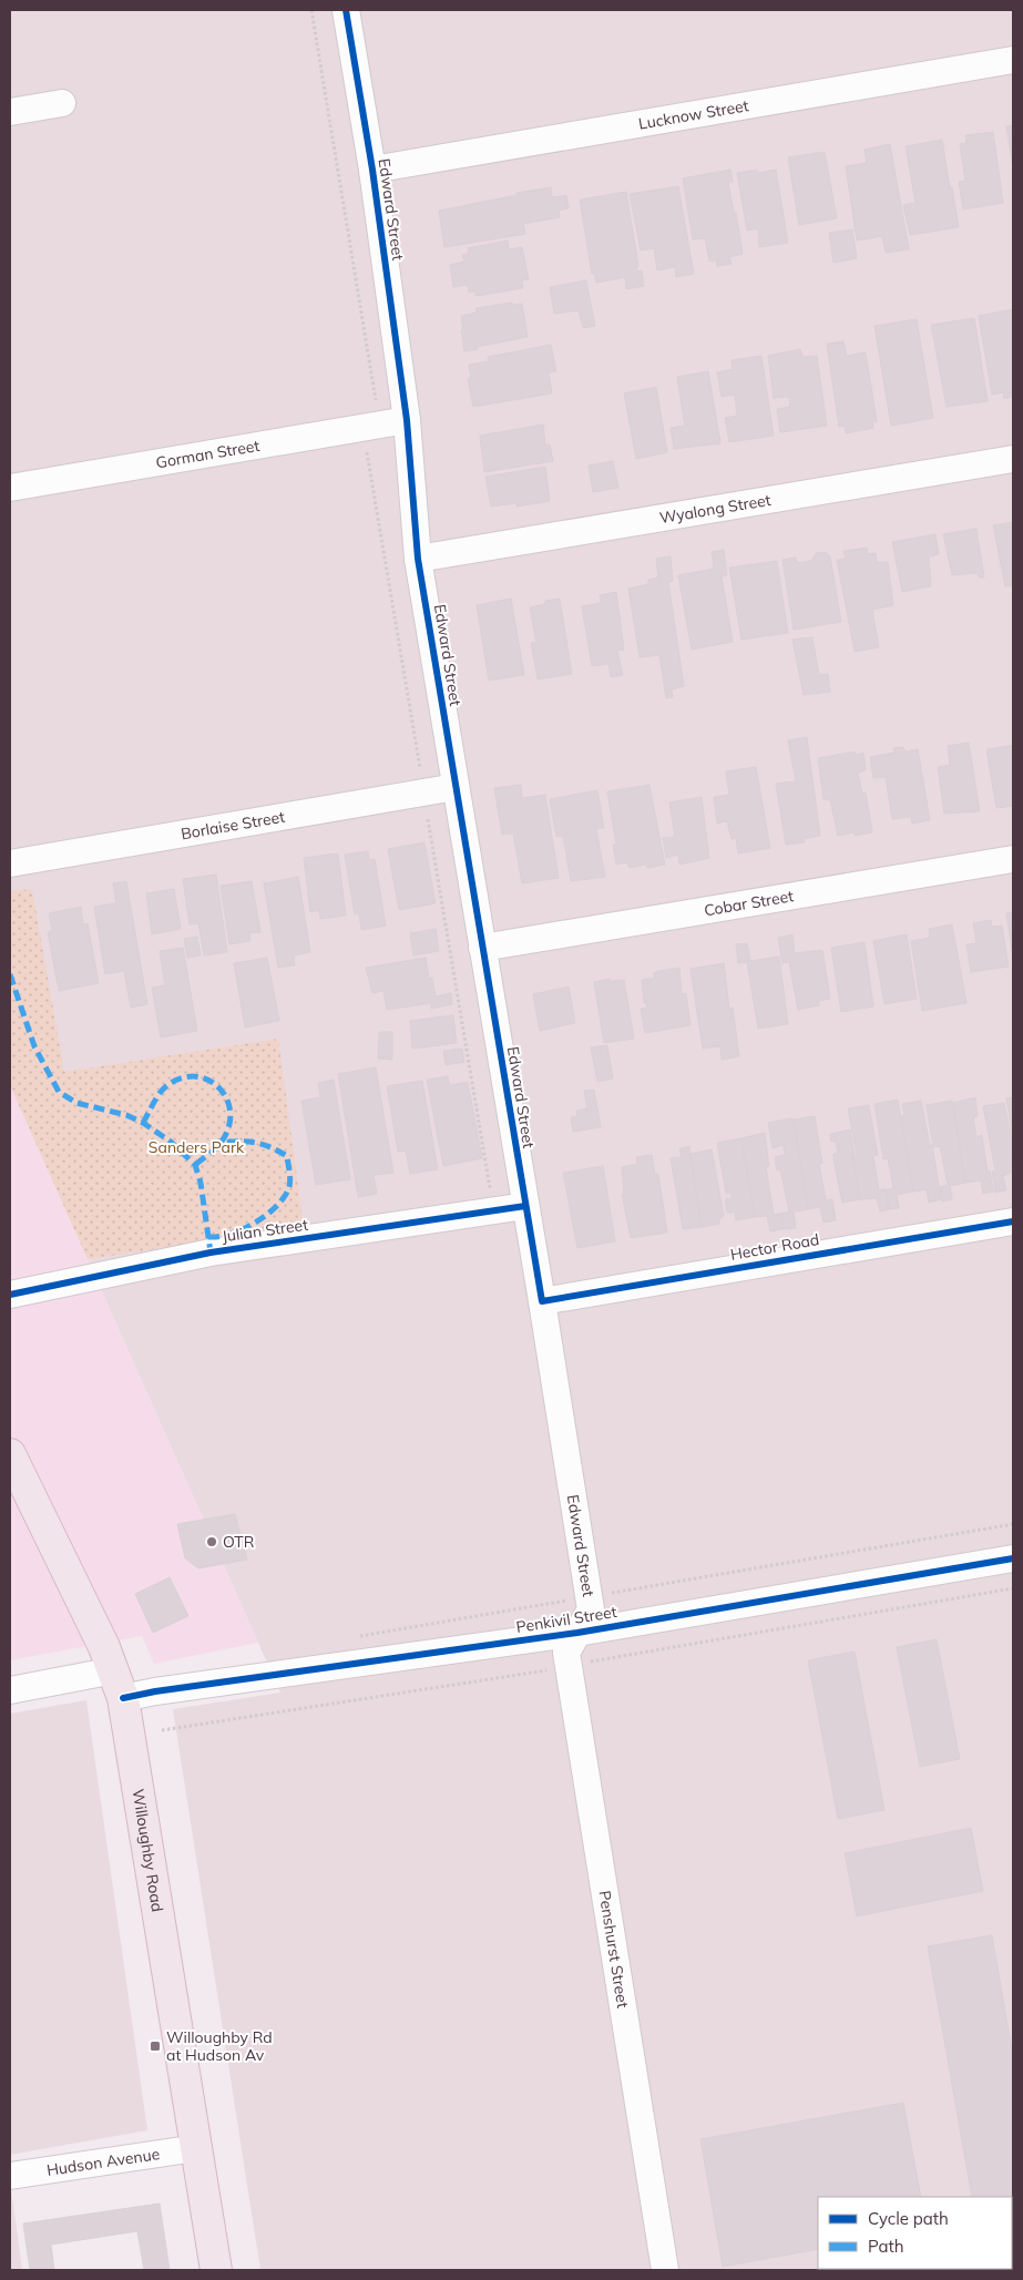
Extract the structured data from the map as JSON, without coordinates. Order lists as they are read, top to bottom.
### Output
{
  "streets": {
    "main road": ["Willoughby Road"],
    "street": [
      "Lucknow Street",
      "Edward Street",
      "Gorman Street",
      "Wyalong Street",
      "Borlaise Street",
      "Cobar Street",
      "Julian Street",
      "Hector Road",
      "Penkivil Street",
      "Penshurst Street",
      "Hudson Avenue"
    ]
  },
  "crossings": [
    ["Lucknow Street", "Edward Street"],
    ["Edward Street", "Gorman Street"],
    ["Edward Street", "Wyalong Street"],
    ["Edward Street", "Borlaise Street"],
    ["Edward Street", "Cobar Street"],
    ["Edward Street", "Julian Street"],
    ["Edward Street", "Hector Road"],
    ["Edward Street", "Penkivil Street"],
    ["Edward Street", "Penshurst Street"],
    ["Penkivil Street", "Willoughby Road"],
    ["Penkivil Street", "Penshurst Street"],
    ["Willoughby Road", "Hudson Avenue"]
  ],
  "parks": ["Sanders Park"],
  "places": {
    "other": ["OTR"],
    "transit": ["Willoughby Rd at Hudson Av"]
  },
  "legend": ["Cycle path", "Path"]
}
